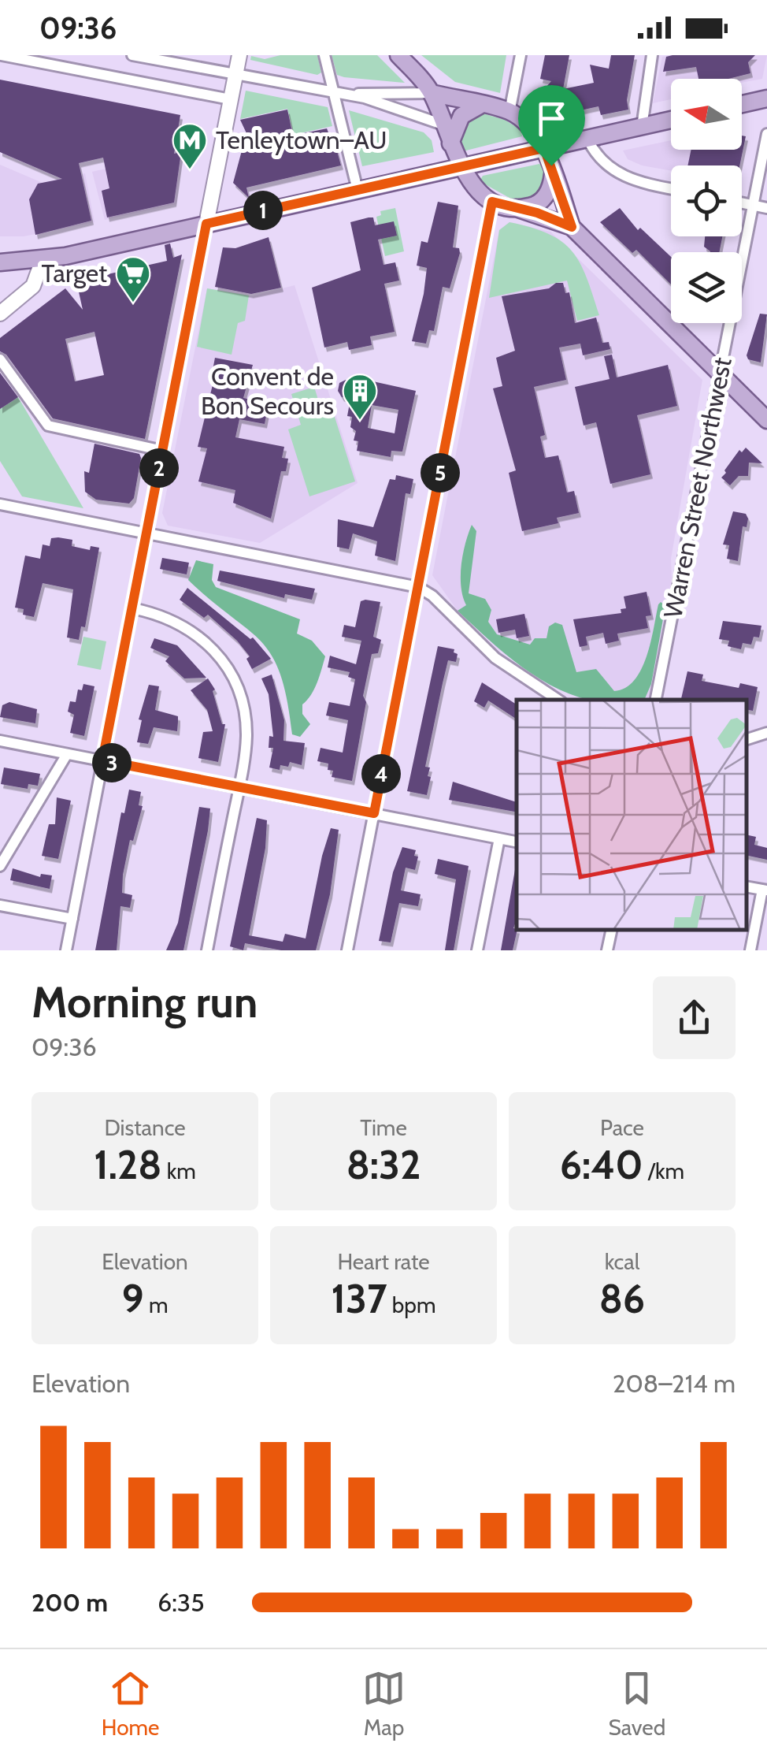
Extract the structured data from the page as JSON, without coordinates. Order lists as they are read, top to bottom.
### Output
{
  "streets": {
    "street": ["Warren Street Northwest"]
  },
  "places": {
    "metro station": ["Tenleytown–AU"],
    "supermarket": ["Target"],
    "building": ["Convent de Bon Secours"]
  },
  "north": "left",
  "page": {
    "status": "09:36",
    "pins": [
      "1",
      "2",
      "5",
      "3",
      "4"
    ],
    "heading": ["Morning run", "09:36"],
    "stats": [
      ["Distance", "1.28 km"],
      ["Time", "8:32"],
      ["Pace", "6:40 /km"],
      ["Elevation", "9 m"],
      ["Heart rate", "137 bpm"],
      ["kcal", "86"]
    ],
    "chart": ["Elevation", "208–214 m"],
    "list": [
      {
        "name": "200 m",
        "note": "6:35"
      }
    ],
    "tabs": ["Home", "Map", "Saved"]
  }
}
